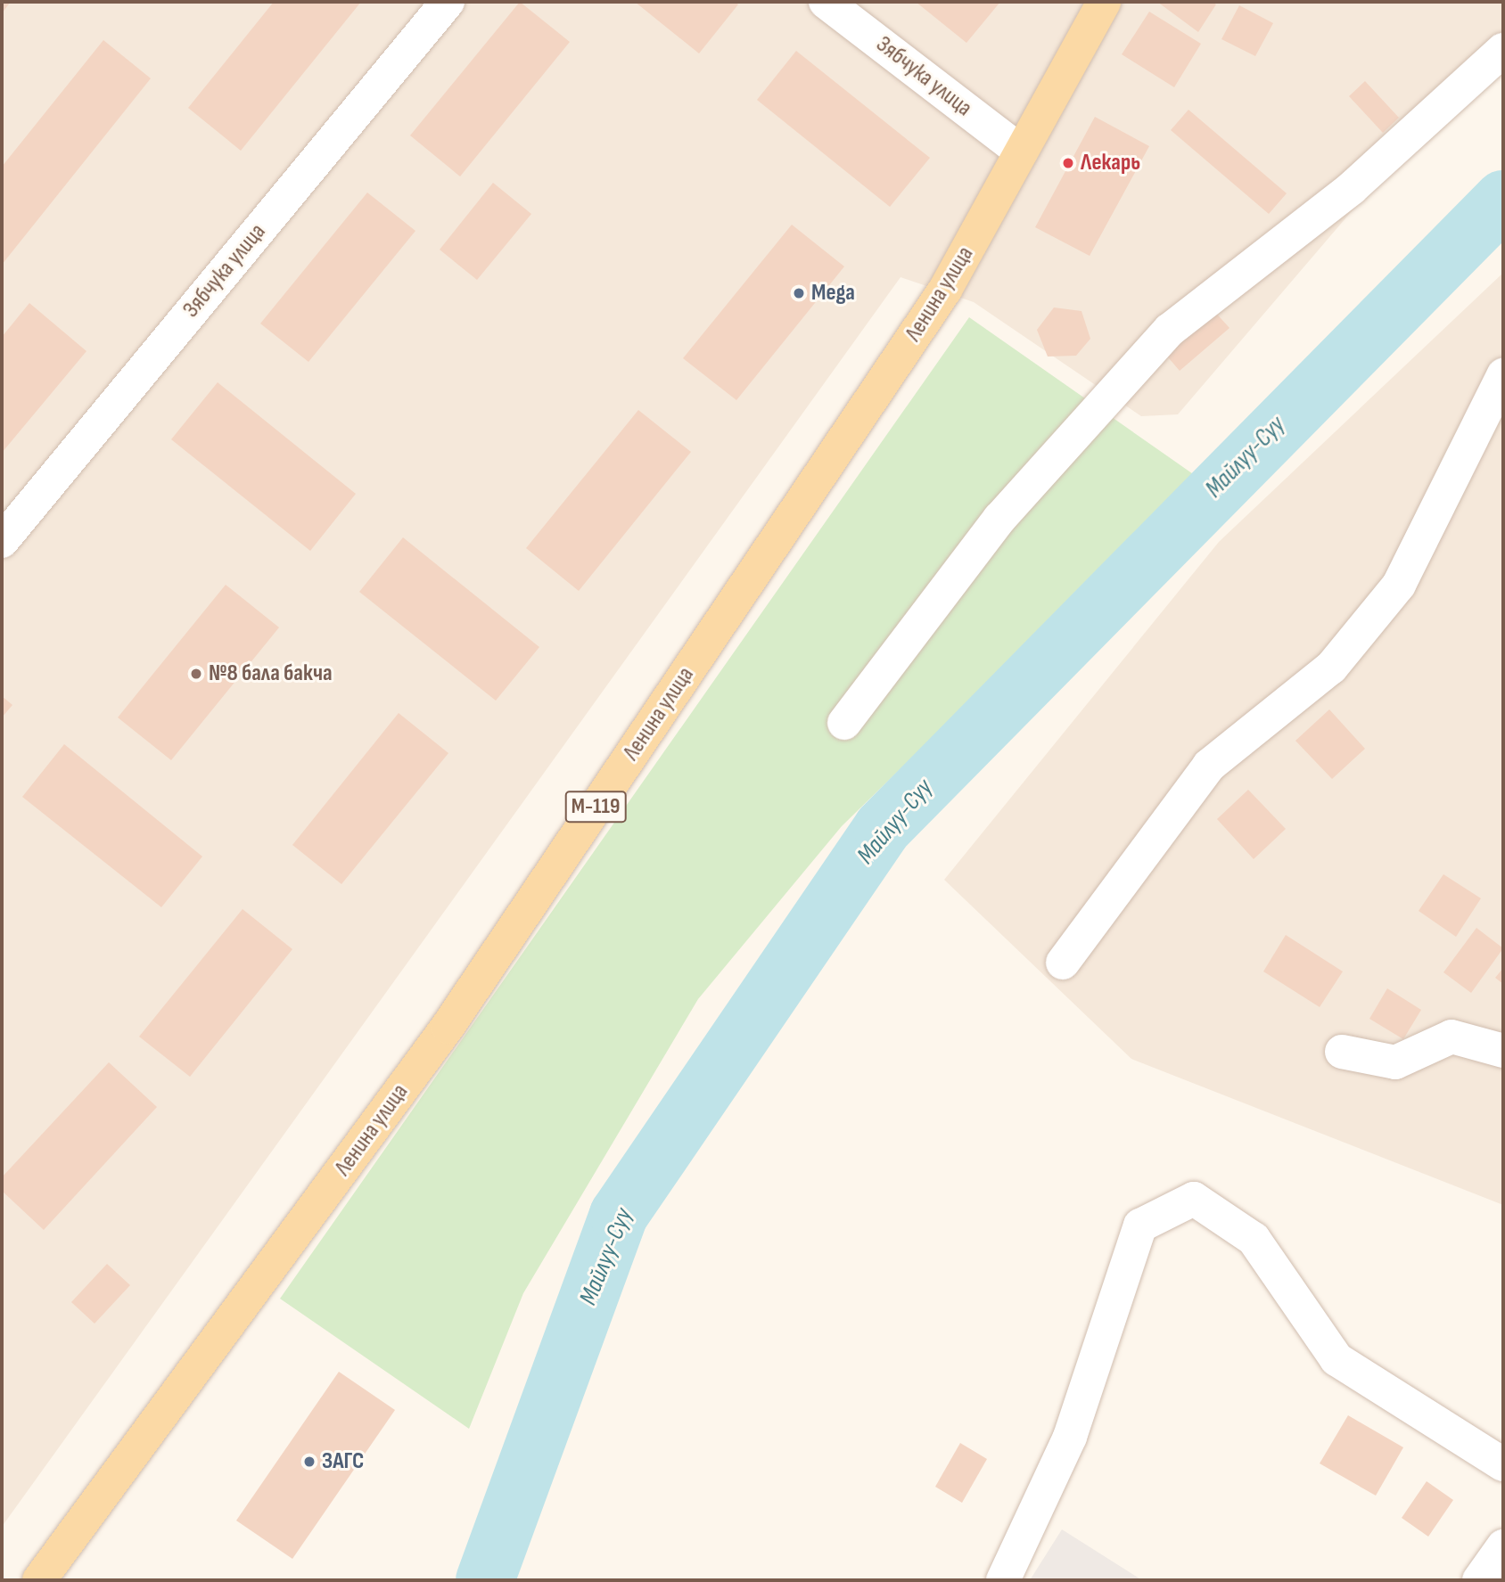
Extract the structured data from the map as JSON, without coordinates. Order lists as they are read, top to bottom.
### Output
{
  "streets": {
    "main road": ["Ленина улица", "М-119"],
    "street": ["Зябчука улица"]
  },
  "crossings": [
    ["Зябчука улица", "Ленина улица"]
  ],
  "water": ["Майлуу-Суу"],
  "places": [
    "Лекарь",
    "Mega",
    "№8 бала бакча",
    "ЗАГС"
  ]
}
